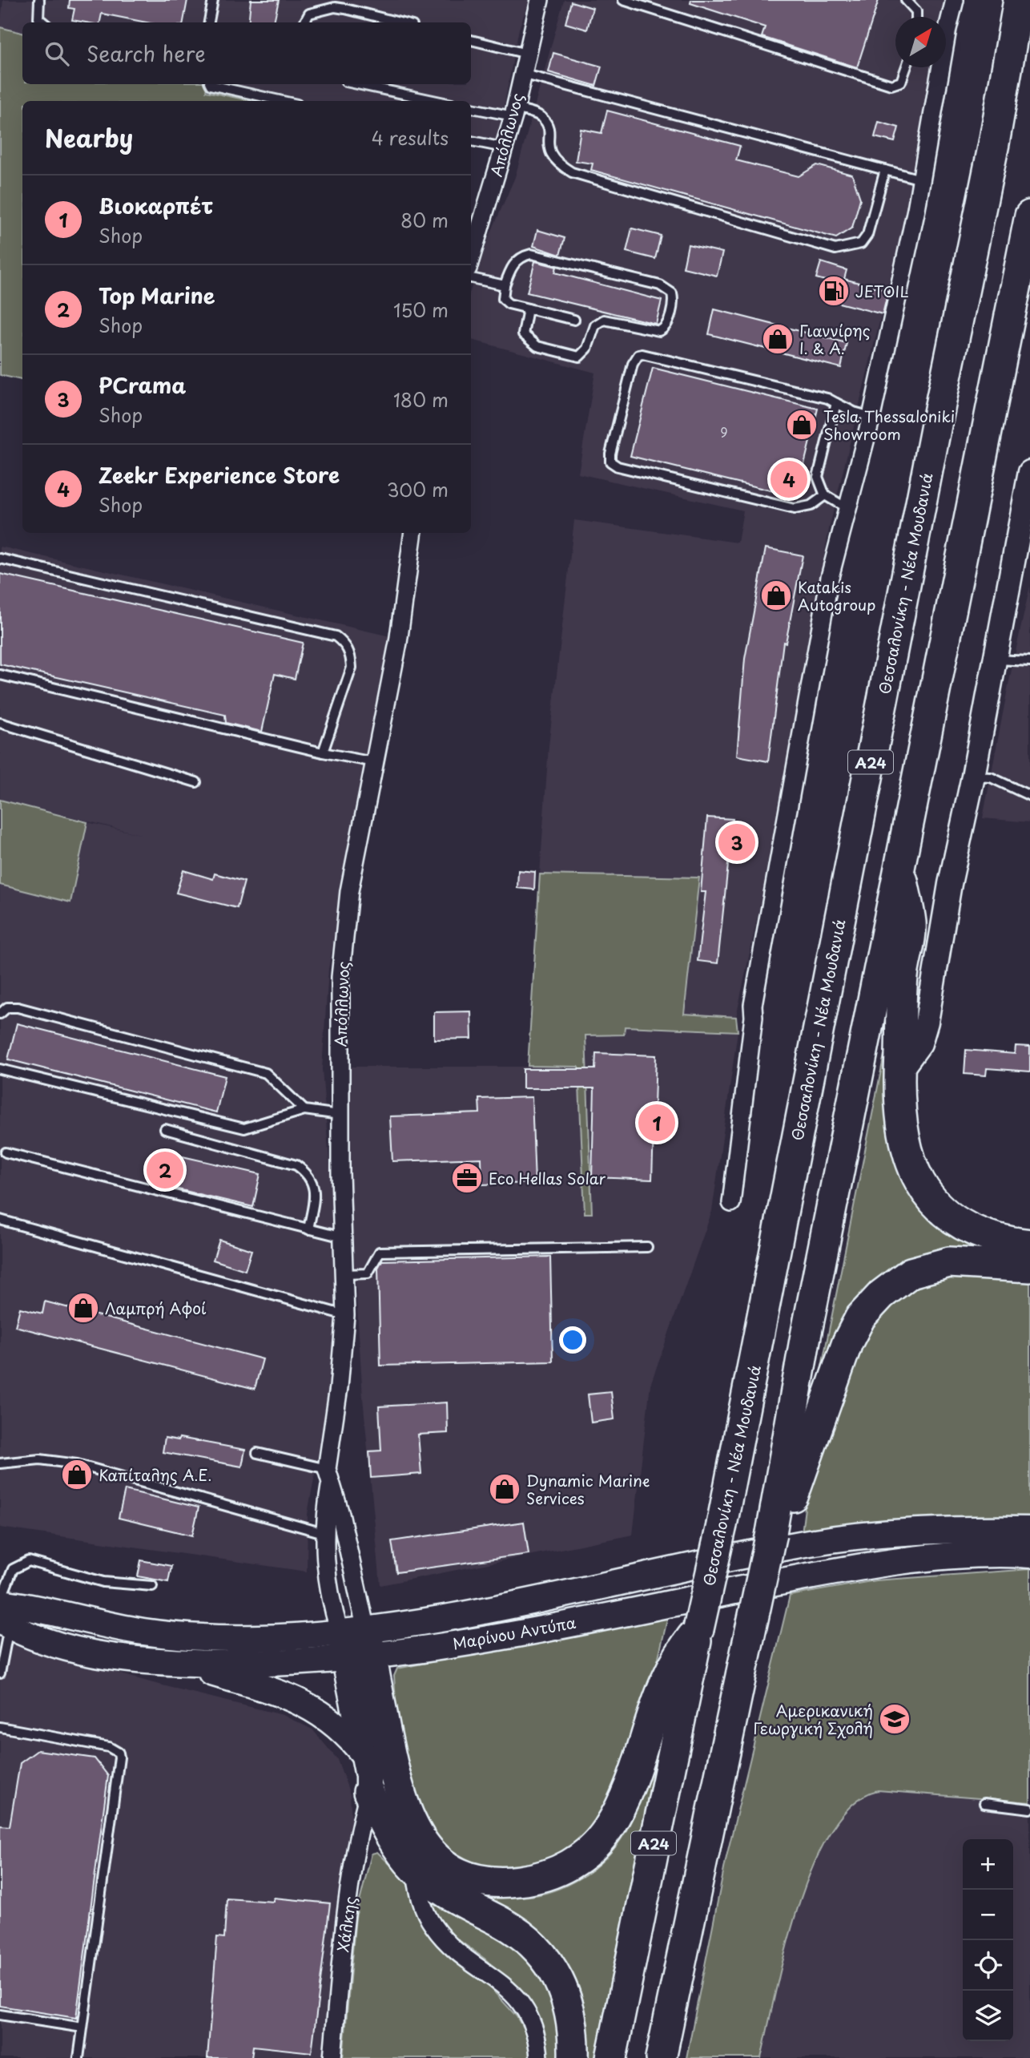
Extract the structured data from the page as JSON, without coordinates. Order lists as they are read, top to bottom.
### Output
{
  "streets": {
    "highway": ["Θεσσαλονίκη - Νέα Μουδανιά", "Α24"],
    "main road": ["Μαρίνου Αντύπα"],
    "street": ["Απόλλωνος", "Χάλκης"]
  },
  "crossings": [
    ["Απόλλωνος", "Μαρίνου Αντύπα"]
  ],
  "places": {
    "fuel station": ["JETOIL"],
    "shop": [
      "Γιαννίρης Ι. & Α.",
      "Tesla Thessaloniki Showroom",
      "Katakis Autogroup",
      "Λαμπρή Αφοί",
      "Καπίταλης Α.Ε.",
      "Dynamic Marine Services"
    ],
    "office": ["Eco Hellas Solar"],
    "school or university": ["Αμερικανική Γεωργική Σχολή"]
  },
  "house_numbers": ["9"],
  "north": "top right",
  "page": {
    "search": "Search here",
    "heading": ["Nearby", "4 results"],
    "list": [
      {
        "mark": "1",
        "name": "Βιοκαρπέτ",
        "note": "Shop",
        "value": "80 m"
      },
      {
        "mark": "2",
        "name": "Top Marine",
        "note": "Shop",
        "value": "150 m"
      },
      {
        "mark": "3",
        "name": "PCrama",
        "note": "Shop",
        "value": "180 m"
      },
      {
        "mark": "4",
        "name": "Zeekr Experience Store",
        "note": "Shop",
        "value": "300 m"
      }
    ],
    "pins": [
      "4",
      "3",
      "1",
      "2"
    ],
    "map_buttons": ["+", "−"]
  }
}
